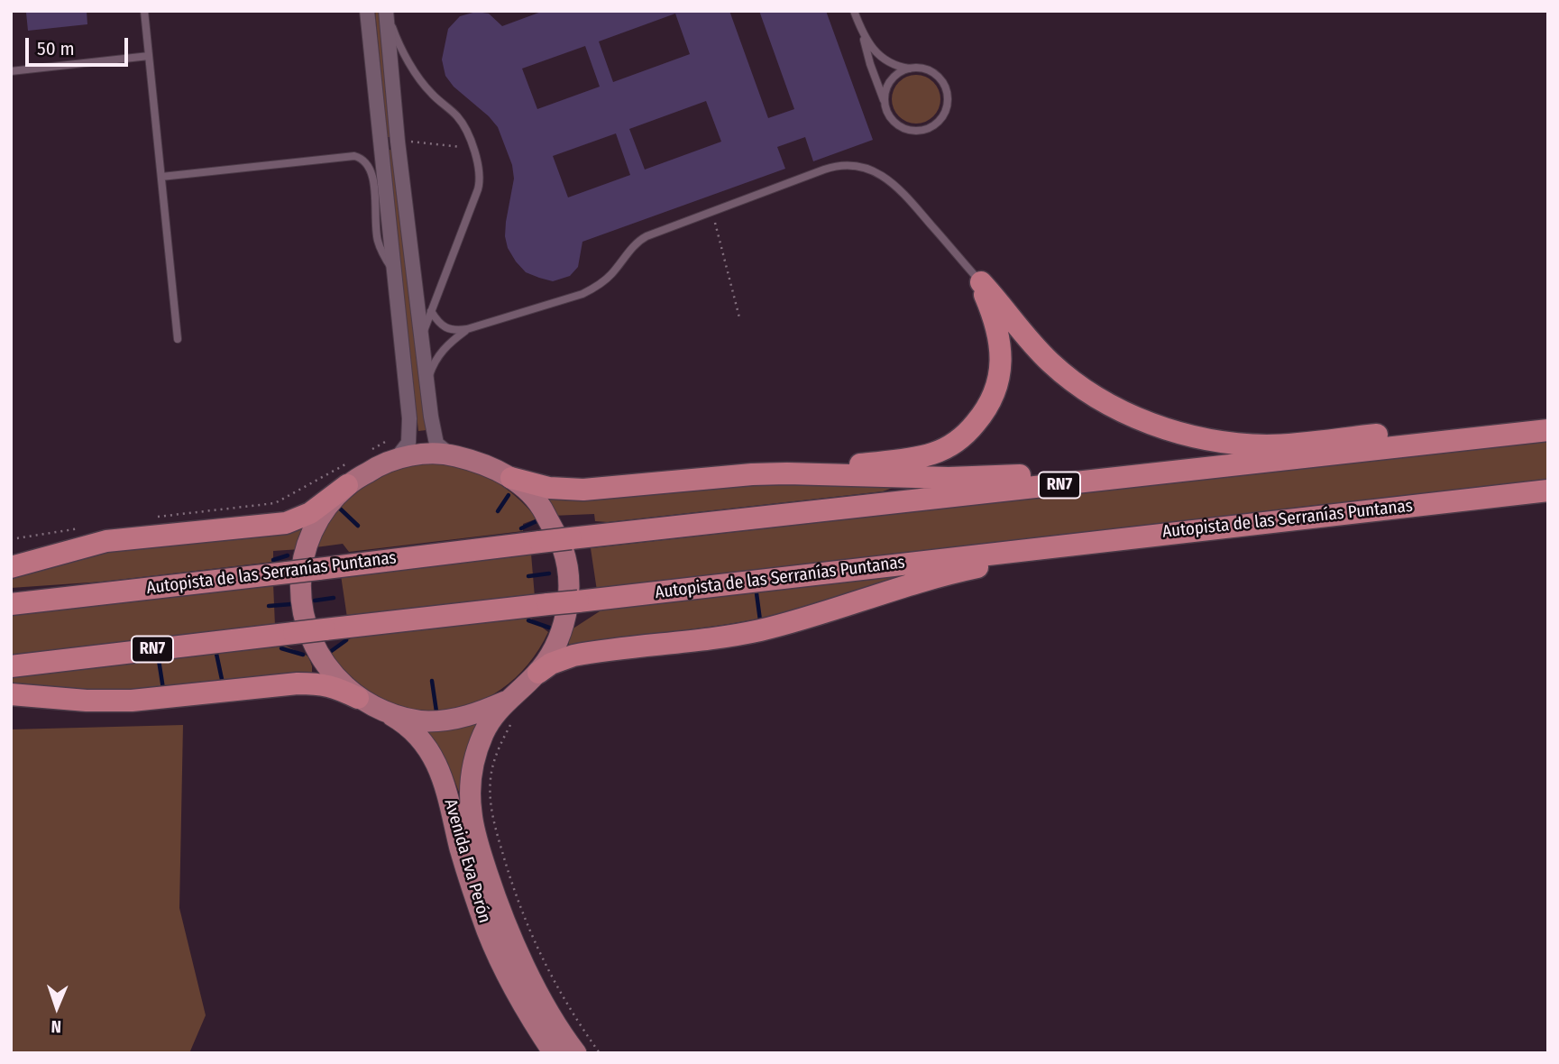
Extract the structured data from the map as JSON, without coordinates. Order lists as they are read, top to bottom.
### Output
{
  "streets": {
    "highway": ["RN7", "Autopista de las Serranías Puntanas"],
    "main road": ["Avenida Eva Perón"]
  },
  "scale_bar": "50 m",
  "north": "bottom"
}
